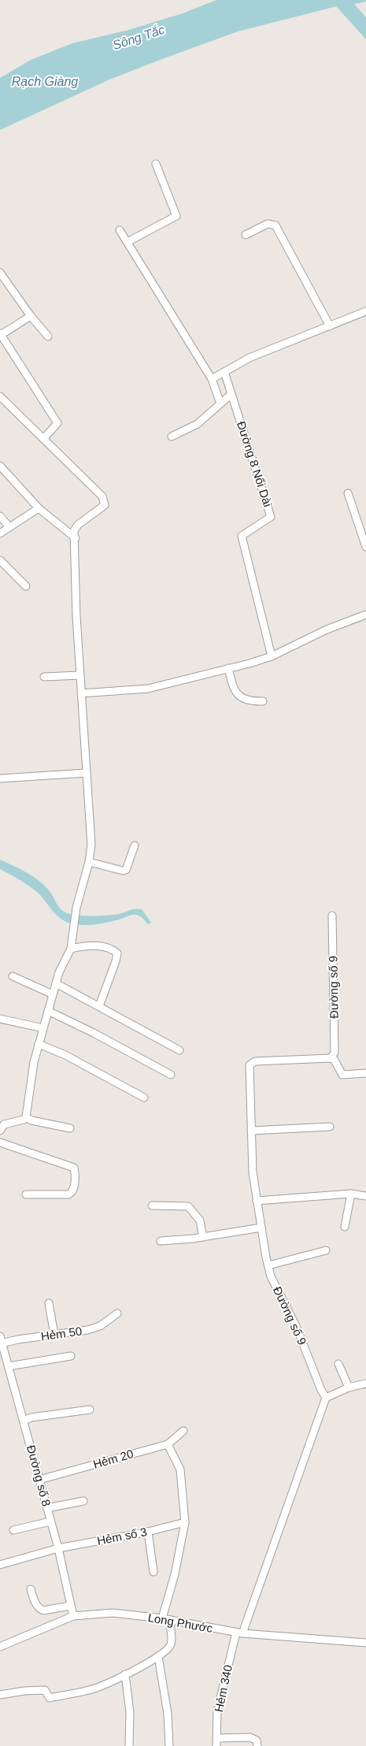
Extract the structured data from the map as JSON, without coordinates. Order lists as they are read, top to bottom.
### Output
{
  "streets": {
    "street": [
      "Đường 8 Nối Dài",
      "Đường số 9",
      "Hẻm 50",
      "Hẻm 20",
      "Đường số 8",
      "Hẻm số 3",
      "Long Phước",
      "Hẻm 340"
    ]
  },
  "crossings": [
    ["Hẻm 50", "Đường số 8"],
    ["Hẻm 20", "Đường số 8"],
    ["Đường số 8", "Hẻm số 3"],
    ["Đường số 8", "Long Phước"],
    ["Long Phước", "Hẻm 340"]
  ],
  "water": ["Sông Tắc", "Rạch Giàng"]
}
